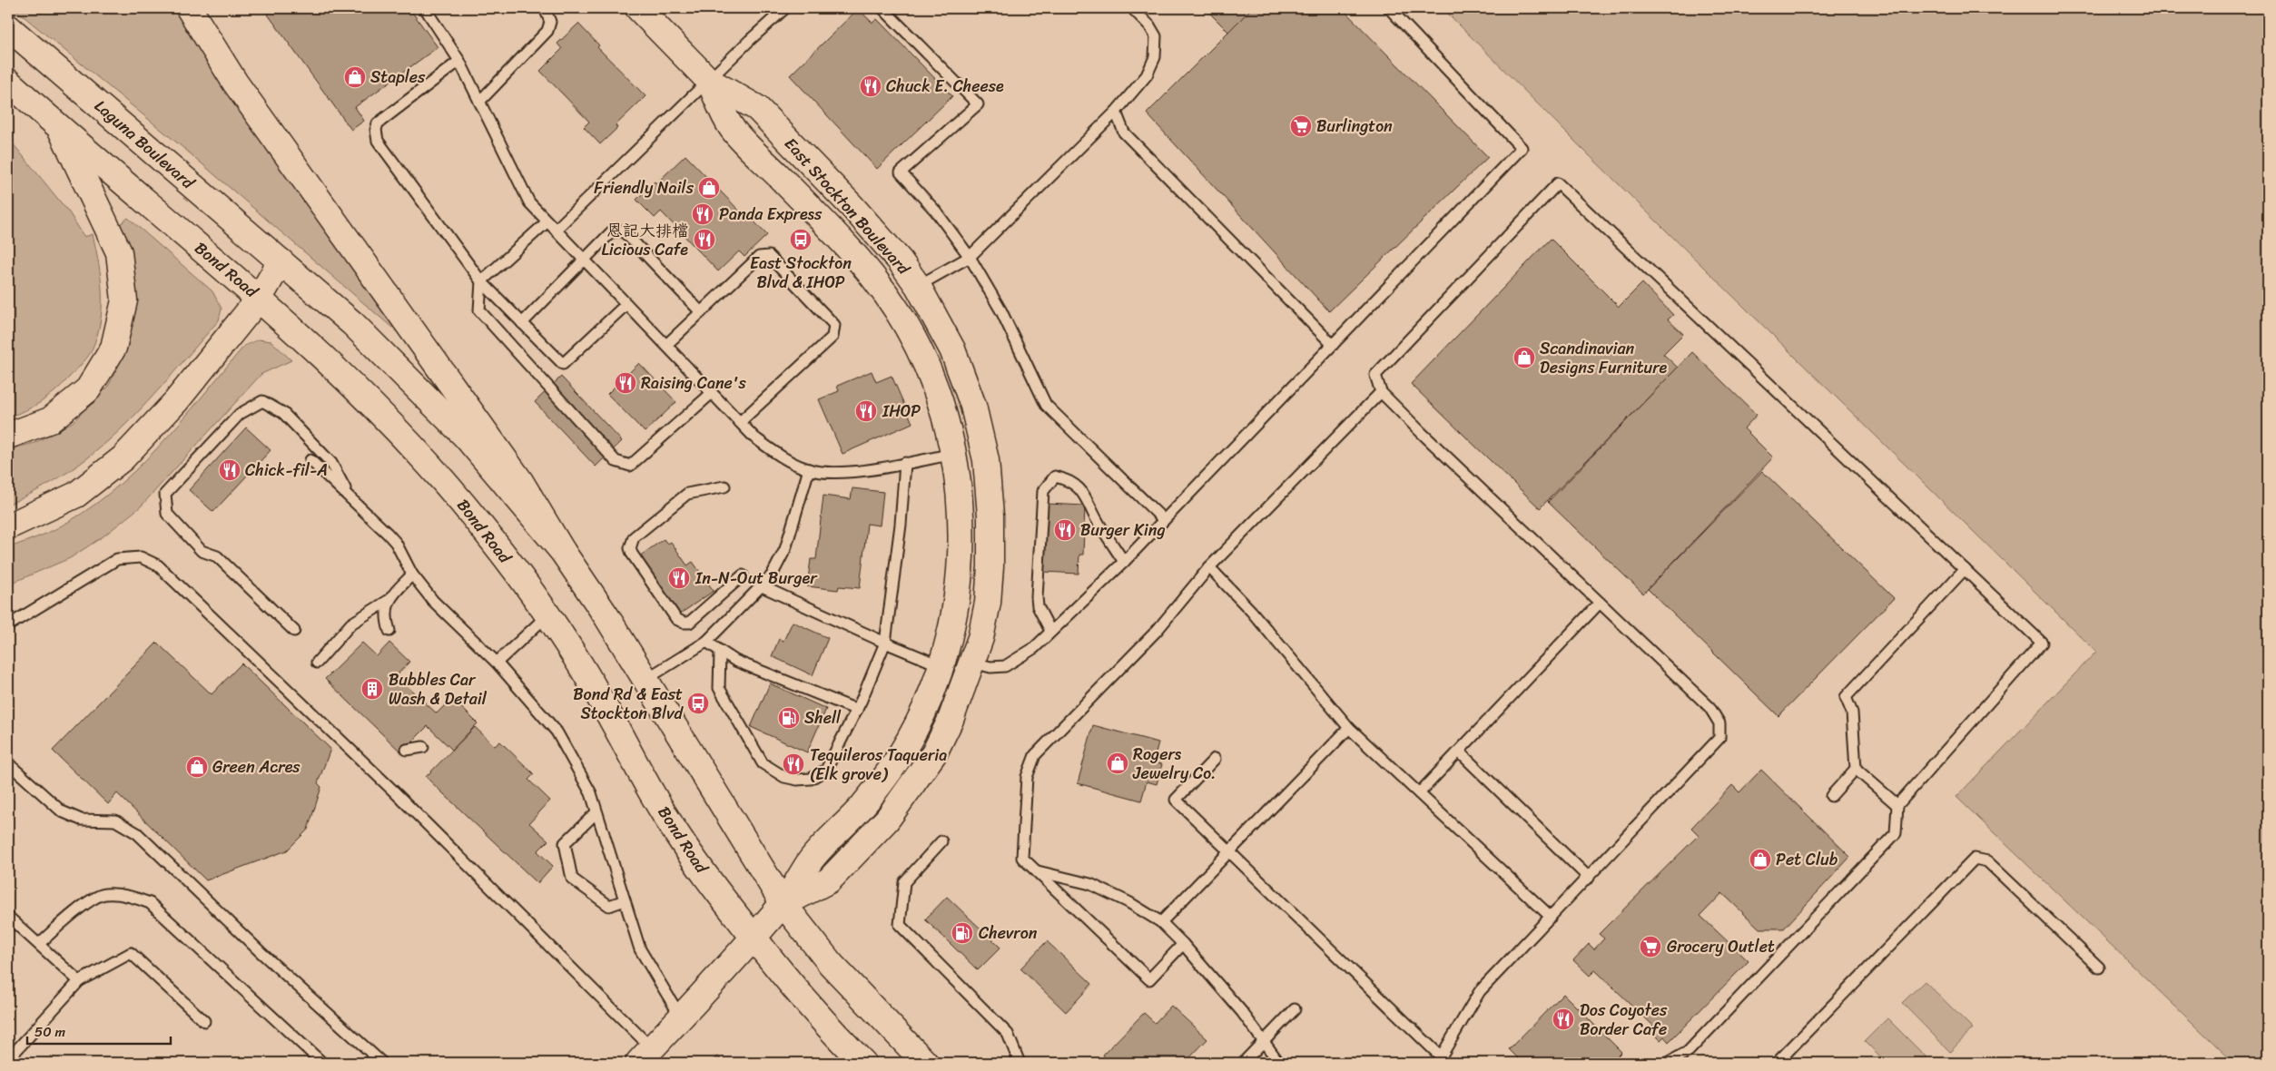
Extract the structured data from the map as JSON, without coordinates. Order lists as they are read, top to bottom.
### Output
{
  "streets": {
    "main road": ["Laguna Boulevard", "East Stockton Boulevard", "Bond Road"]
  },
  "crossings": [
    ["East Stockton Boulevard", "Bond Road"]
  ],
  "places": {
    "shop": [
      "Staples",
      "Friendly Nails",
      "Scandinavian Designs Furniture",
      "Rogers Jewelry Co.",
      "Green Acres",
      "Pet Club"
    ],
    "restaurant": [
      "Chuck E. Cheese",
      "Panda Express",
      "恩記大排檔 Licious Cafe",
      "Raising Cane's",
      "IHOP",
      "Chick-fil-A",
      "Burger King",
      "In-N-Out Burger",
      "Tequileros Taqueria (Elk grove)",
      "Dos Coyotes Border Cafe"
    ],
    "supermarket": ["Burlington", "Grocery Outlet"],
    "bus stop": ["East Stockton Blvd & IHOP", "Bond Rd & East Stockton Blvd"],
    "building": ["Bubbles Car Wash & Detail"],
    "fuel station": ["Shell", "Chevron"]
  },
  "scale_bar": "50 m"
}
